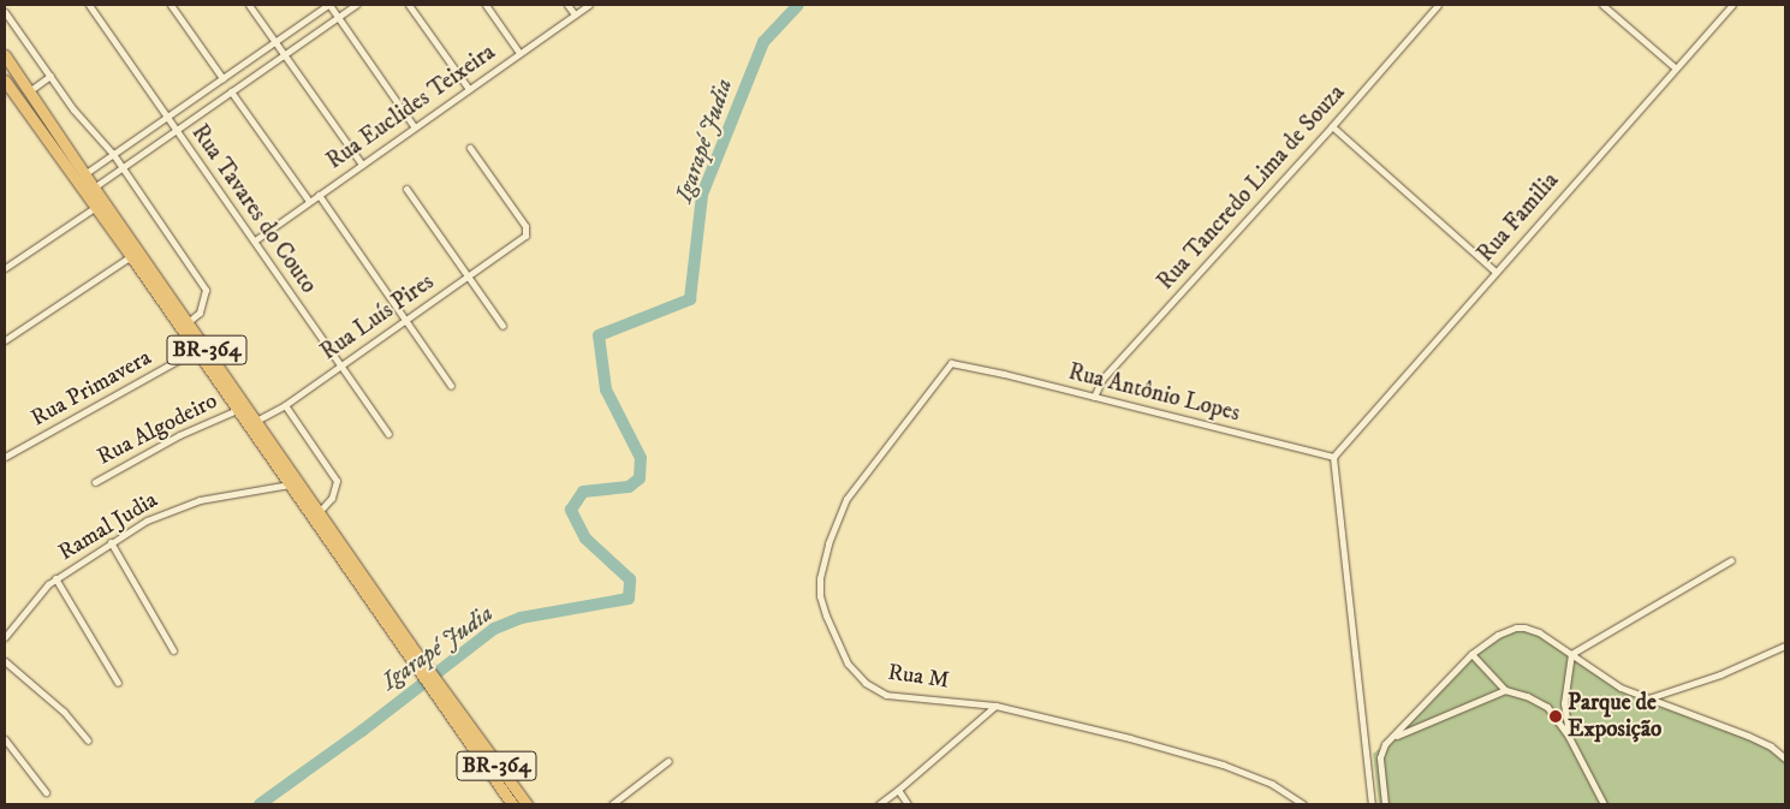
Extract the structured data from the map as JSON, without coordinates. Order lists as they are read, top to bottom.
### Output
{
  "streets": {
    "highway": ["BR-364"],
    "street": [
      "Rua Euclides Teixeira",
      "Rua Tancredo Lima de Souza",
      "Rua Tavares do Couto",
      "Rua Familia",
      "Rua Luís Pires",
      "Rua Primavera",
      "Rua Antônio Lopes",
      "Rua Algodeiro",
      "Ramal Judia",
      "Rua M"
    ]
  },
  "crossings": [
    ["Rua Euclides Teixeira", "Rua Tavares do Couto"],
    ["Rua Tancredo Lima de Souza", "Rua Antônio Lopes"],
    ["Rua Tavares do Couto", "Rua Luís Pires"],
    ["Rua Familia", "Rua Antônio Lopes"],
    ["Rua Luís Pires", "BR-364"],
    ["BR-364", "Rua Primavera"],
    ["BR-364", "Rua Algodeiro"],
    ["BR-364", "Ramal Judia"],
    ["Rua Antônio Lopes", "Rua M"]
  ],
  "water": ["Igarapé Judia"],
  "places": ["Parque de Exposição"]
}
